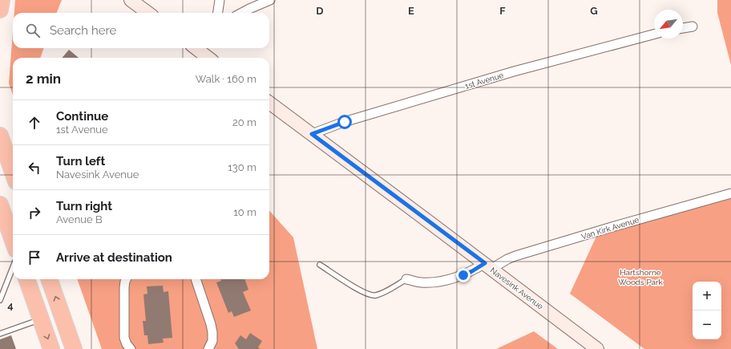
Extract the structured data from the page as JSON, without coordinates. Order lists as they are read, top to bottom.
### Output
{
  "streets": {
    "main road": ["Navesink Avenue"],
    "street": ["1st Avenue", "Van Kirk Avenue"]
  },
  "crossings": [
    ["1st Avenue", "Navesink Avenue"],
    ["Van Kirk Avenue", "Navesink Avenue"]
  ],
  "parks": ["Hartshorne Woods Park"],
  "north": "bottom left",
  "page": {
    "search": "Search here",
    "heading": ["2 min", "Walk · 160 m"],
    "list": [
      ["Continue", "1st Avenue", "20 m"],
      ["Turn left", "Navesink Avenue", "130 m"],
      ["Turn right", "Avenue B", "10 m"],
      "Arrive at destination"
    ],
    "map_buttons": ["+", "−"]
  },
  "grid": {
    "columns": [
      "D",
      "E",
      "F",
      "G"
    ],
    "rows": ["4"]
  }
}
